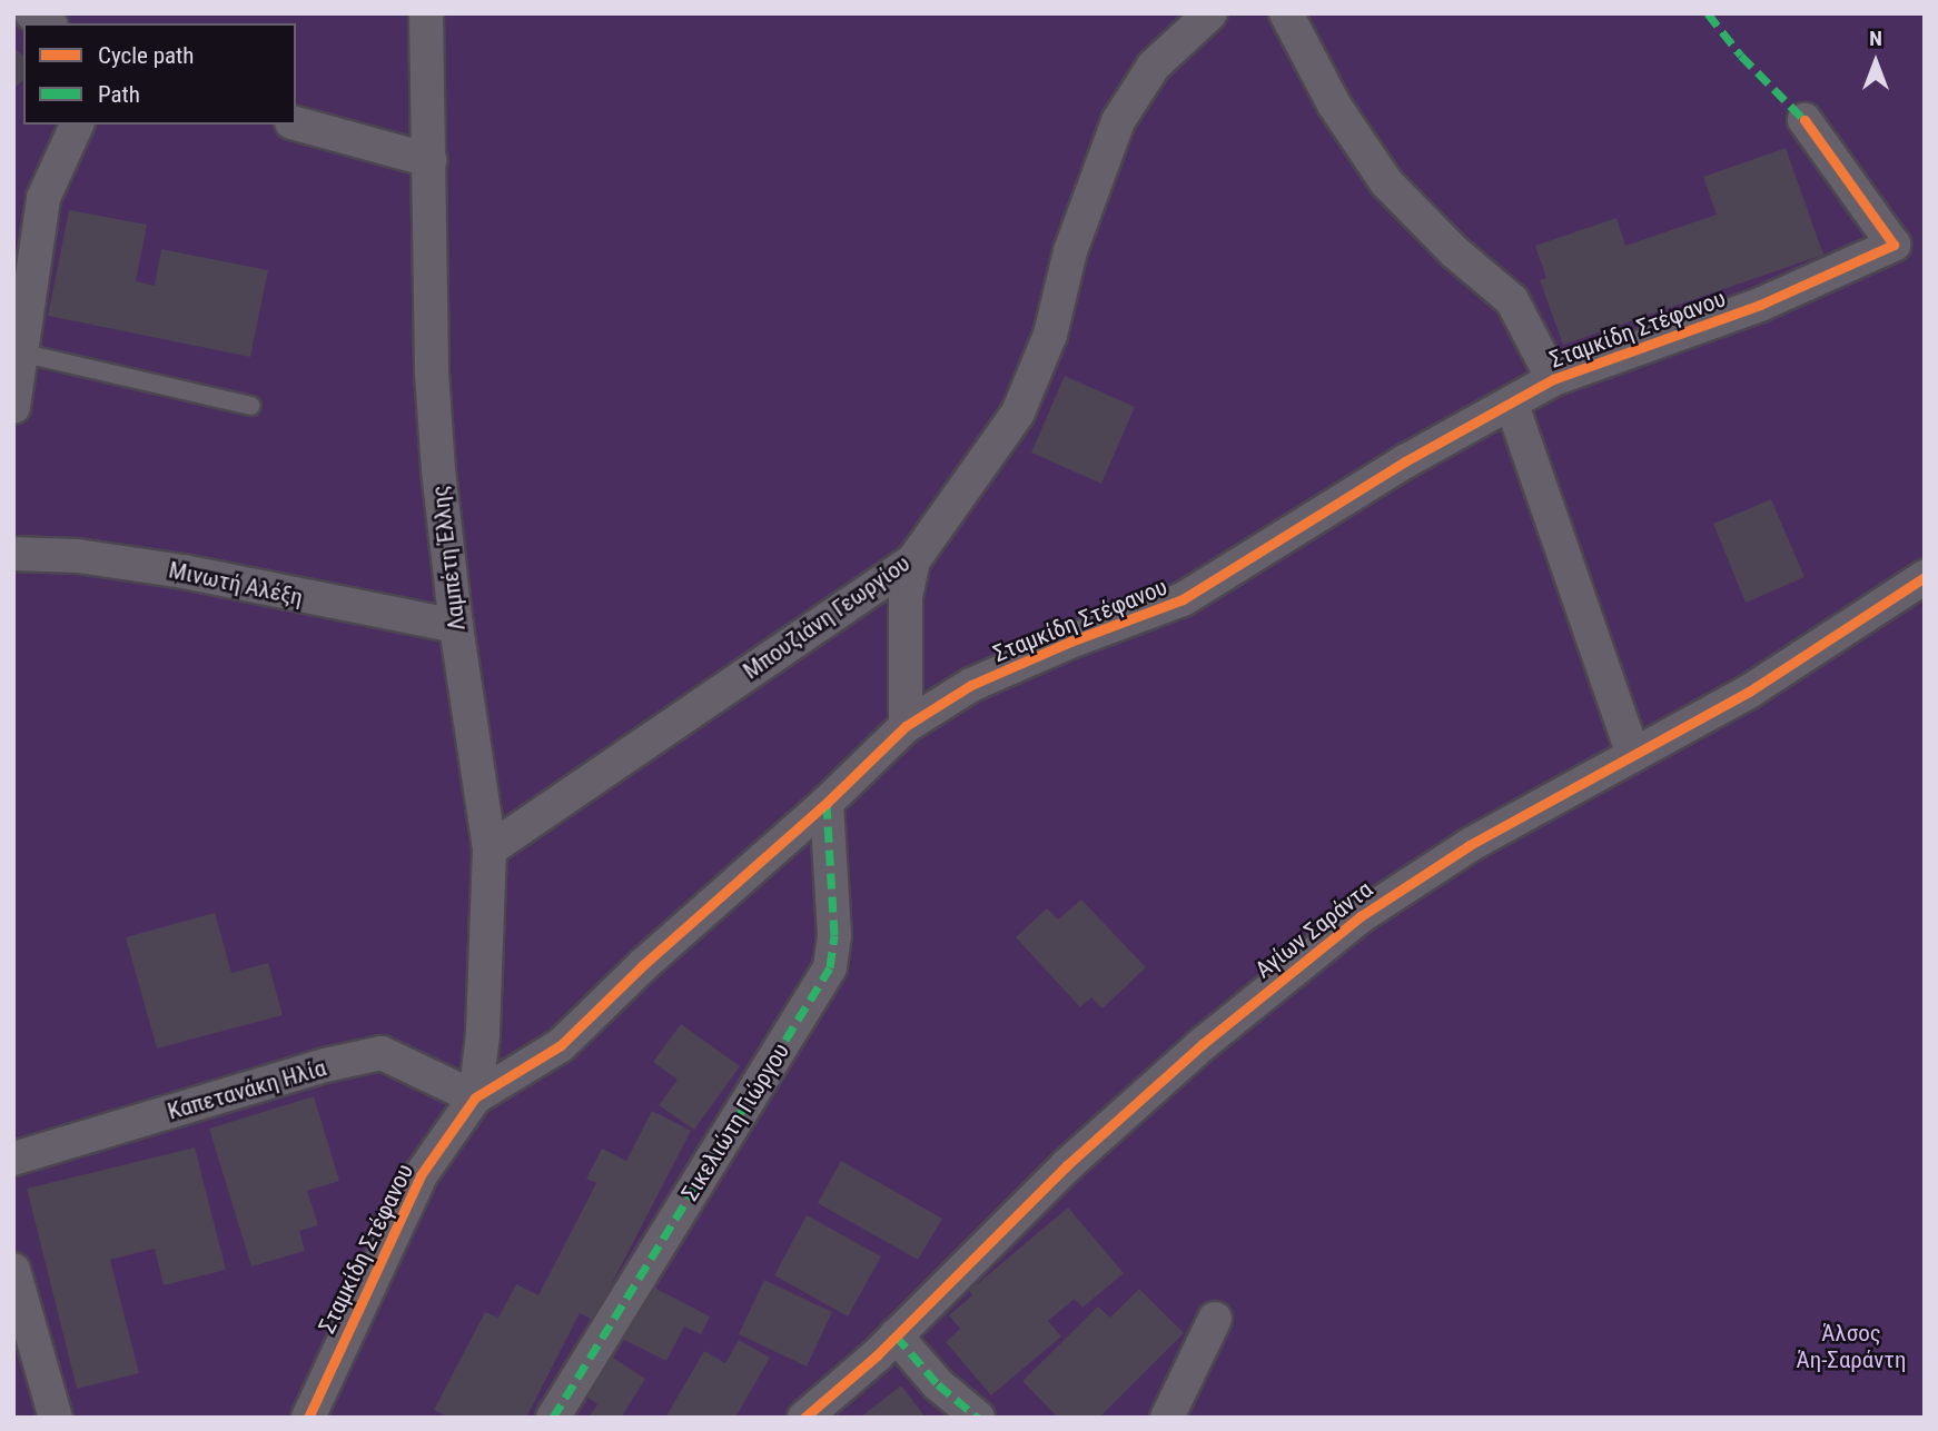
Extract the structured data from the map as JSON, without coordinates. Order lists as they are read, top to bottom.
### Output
{
  "streets": {
    "street": [
      "Σταμκίδη Στέφανου",
      "Λαμπέτη Έλλης",
      "Μινωτή Αλέξη",
      "Μπουζιάνη Γεωργίου",
      "Αγίων Σαράντα",
      "Καπετανάκη Ηλία",
      "Σικελιώτη Γιώργου"
    ]
  },
  "crossings": [
    ["Σταμκίδη Στέφανου", "Λαμπέτη Έλλης"],
    ["Σταμκίδη Στέφανου", "Καπετανάκη Ηλία"],
    ["Σταμκίδη Στέφανου", "Σικελιώτη Γιώργου"],
    ["Λαμπέτη Έλλης", "Μινωτή Αλέξη"],
    ["Λαμπέτη Έλλης", "Μπουζιάνη Γεωργίου"],
    ["Λαμπέτη Έλλης", "Καπετανάκη Ηλία"]
  ],
  "parks": ["Άλσος Άη-Σαράντη"],
  "legend": ["Cycle path", "Path"],
  "north": "top"
}
